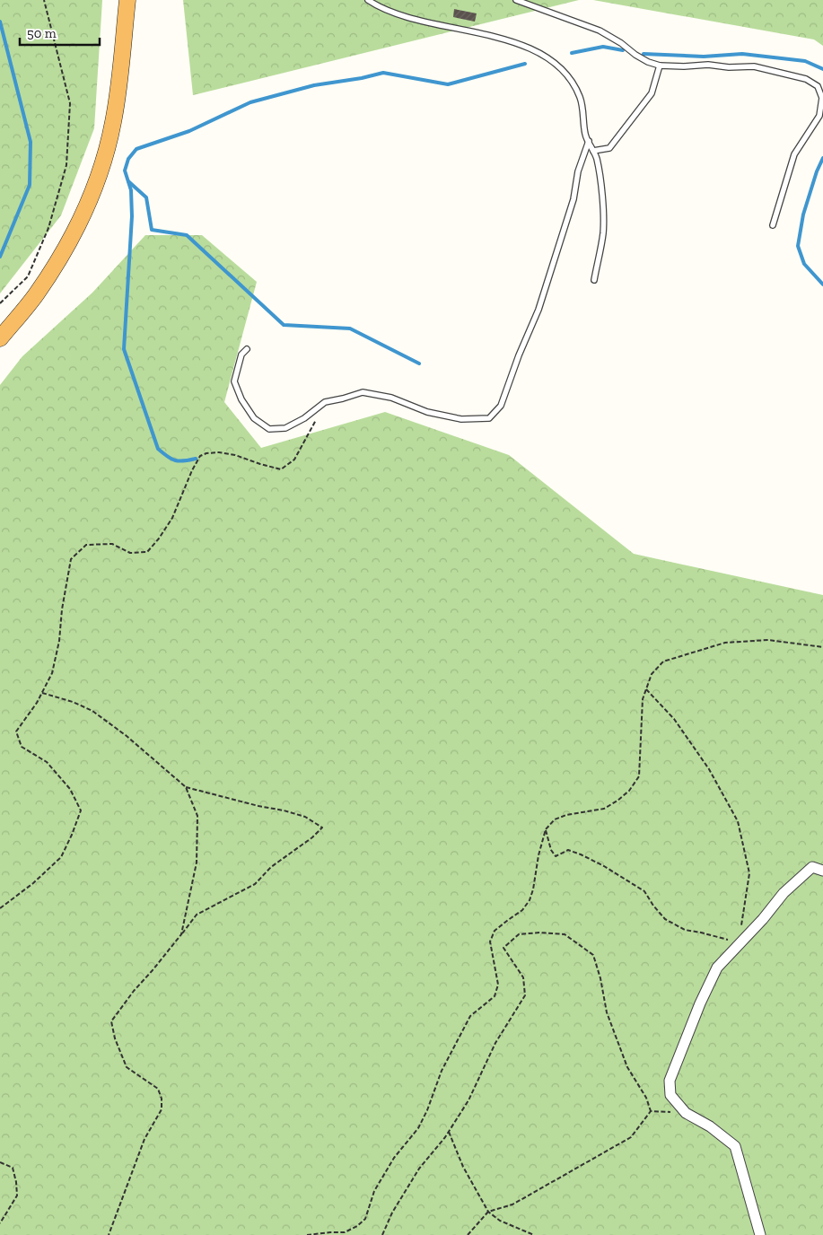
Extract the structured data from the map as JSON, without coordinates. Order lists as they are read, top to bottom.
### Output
{
  "scale_bar": "50 m"
}
